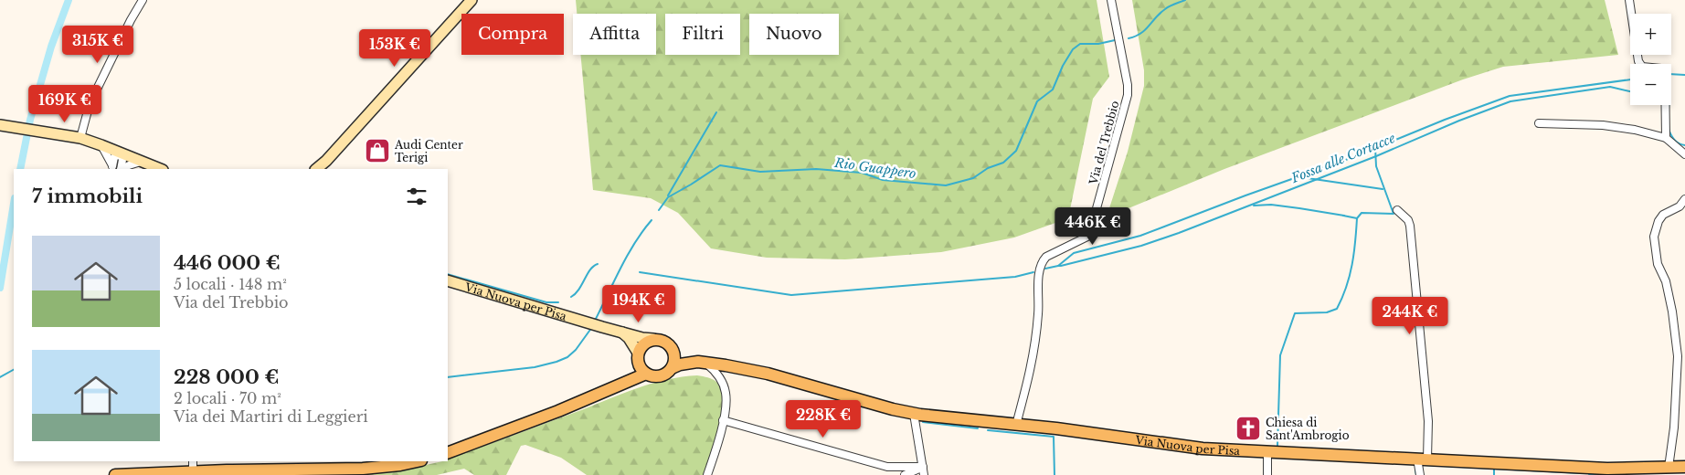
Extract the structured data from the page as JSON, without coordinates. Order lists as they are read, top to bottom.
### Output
{
  "streets": {
    "main road": ["Via Nuova per Pisa"],
    "street": ["Via del Trebbio"]
  },
  "crossings": [
    ["Via del Trebbio", "Via Nuova per Pisa"]
  ],
  "water": ["Fossa alle Cortacce", "Rio Guappero"],
  "places": {
    "shop": ["Audi Center Terigi"],
    "church": ["Chiesa di Sant'Ambrogio"]
  },
  "page": {
    "map_buttons": ["+", "−"],
    "chip": [
      "Compra",
      "Affitta",
      "Filtri",
      "Nuovo"
    ],
    "price": [
      "315K €",
      "153K €",
      "169K €",
      "446K €",
      "194K €",
      "244K €",
      "228K €"
    ],
    "heading": "7 immobili",
    "list": [
      {
        "name": "446 000 €",
        "note": "5 locali · 148 m² · Via del Trebbio"
      },
      {
        "name": "228 000 €",
        "note": "2 locali · 70 m² · Via dei Martiri di Leggieri"
      }
    ]
  }
}
